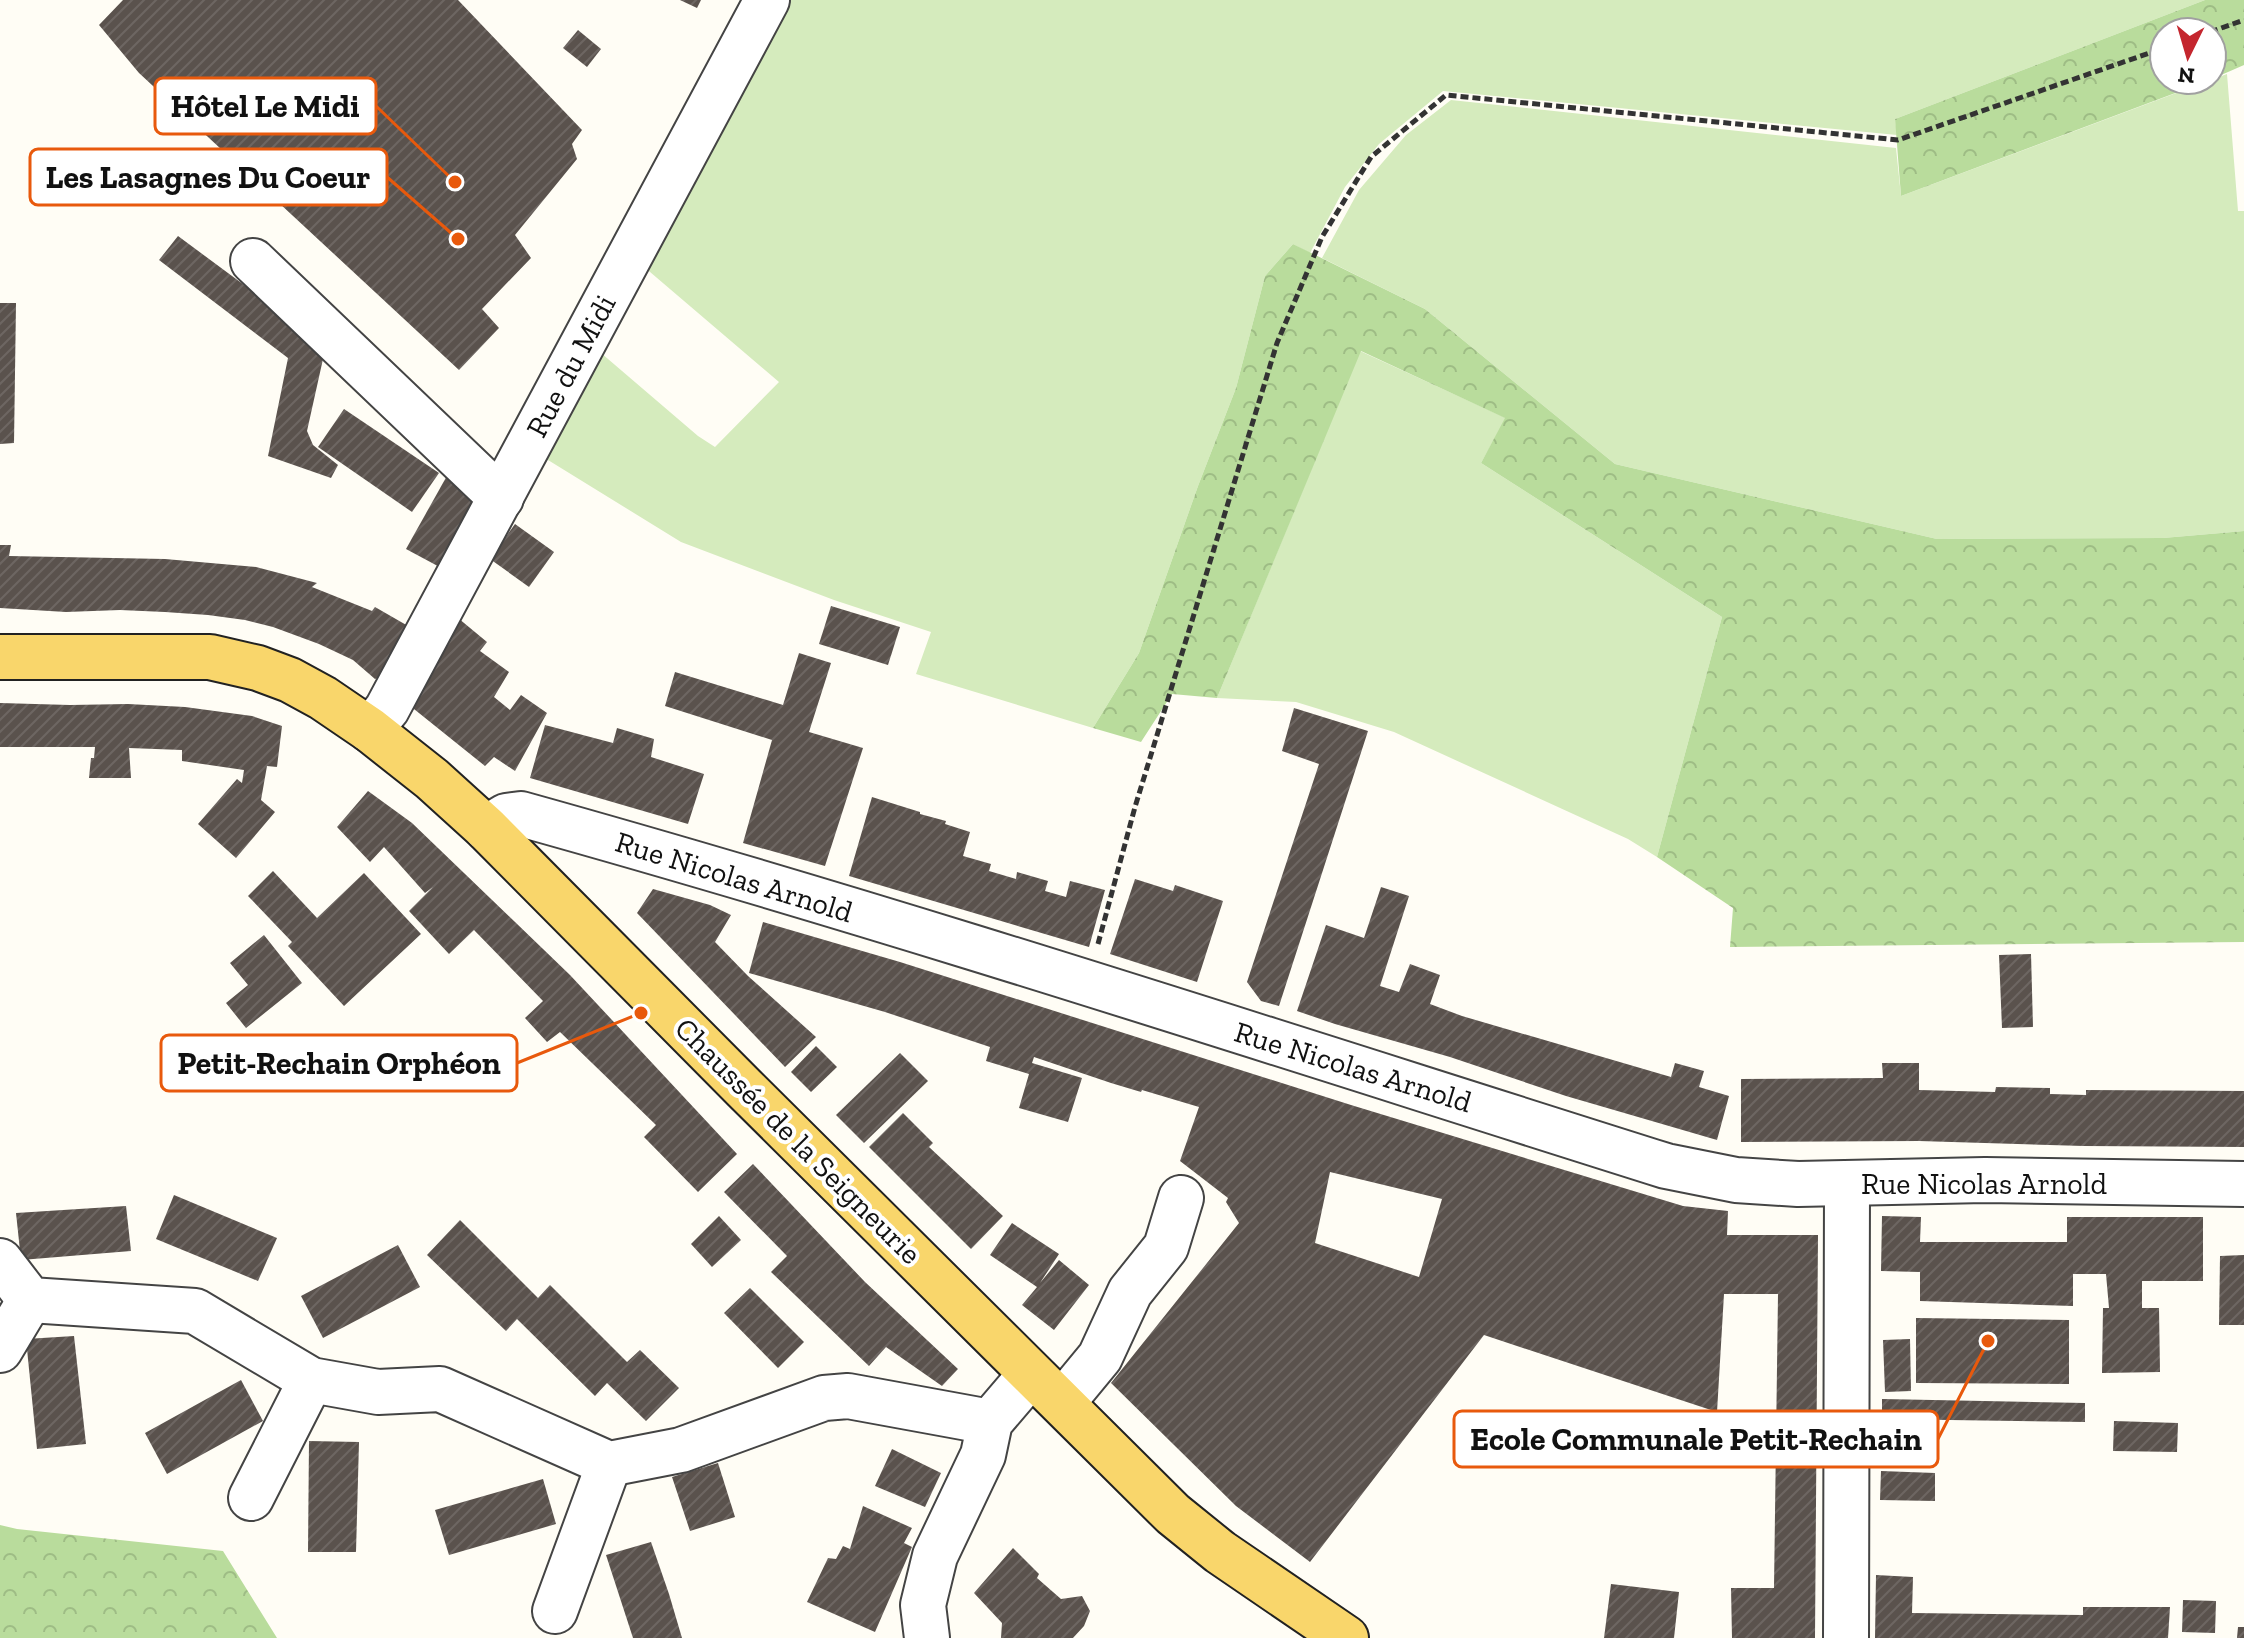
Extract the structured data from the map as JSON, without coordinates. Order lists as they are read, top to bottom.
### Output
{
  "streets": {
    "main road": ["Chaussée de la Seigneurie"],
    "street": ["Rue du Midi", "Rue Nicolas Arnold"]
  },
  "crossings": [
    ["Rue du Midi", "Chaussée de la Seigneurie"],
    ["Rue Nicolas Arnold", "Chaussée de la Seigneurie"]
  ],
  "places": [
    "Hôtel Le Midi",
    "Les Lasagnes Du Coeur",
    "Petit-Rechain Orphéon",
    "Ecole Communale Petit-Rechain"
  ],
  "north": "bottom"
}
